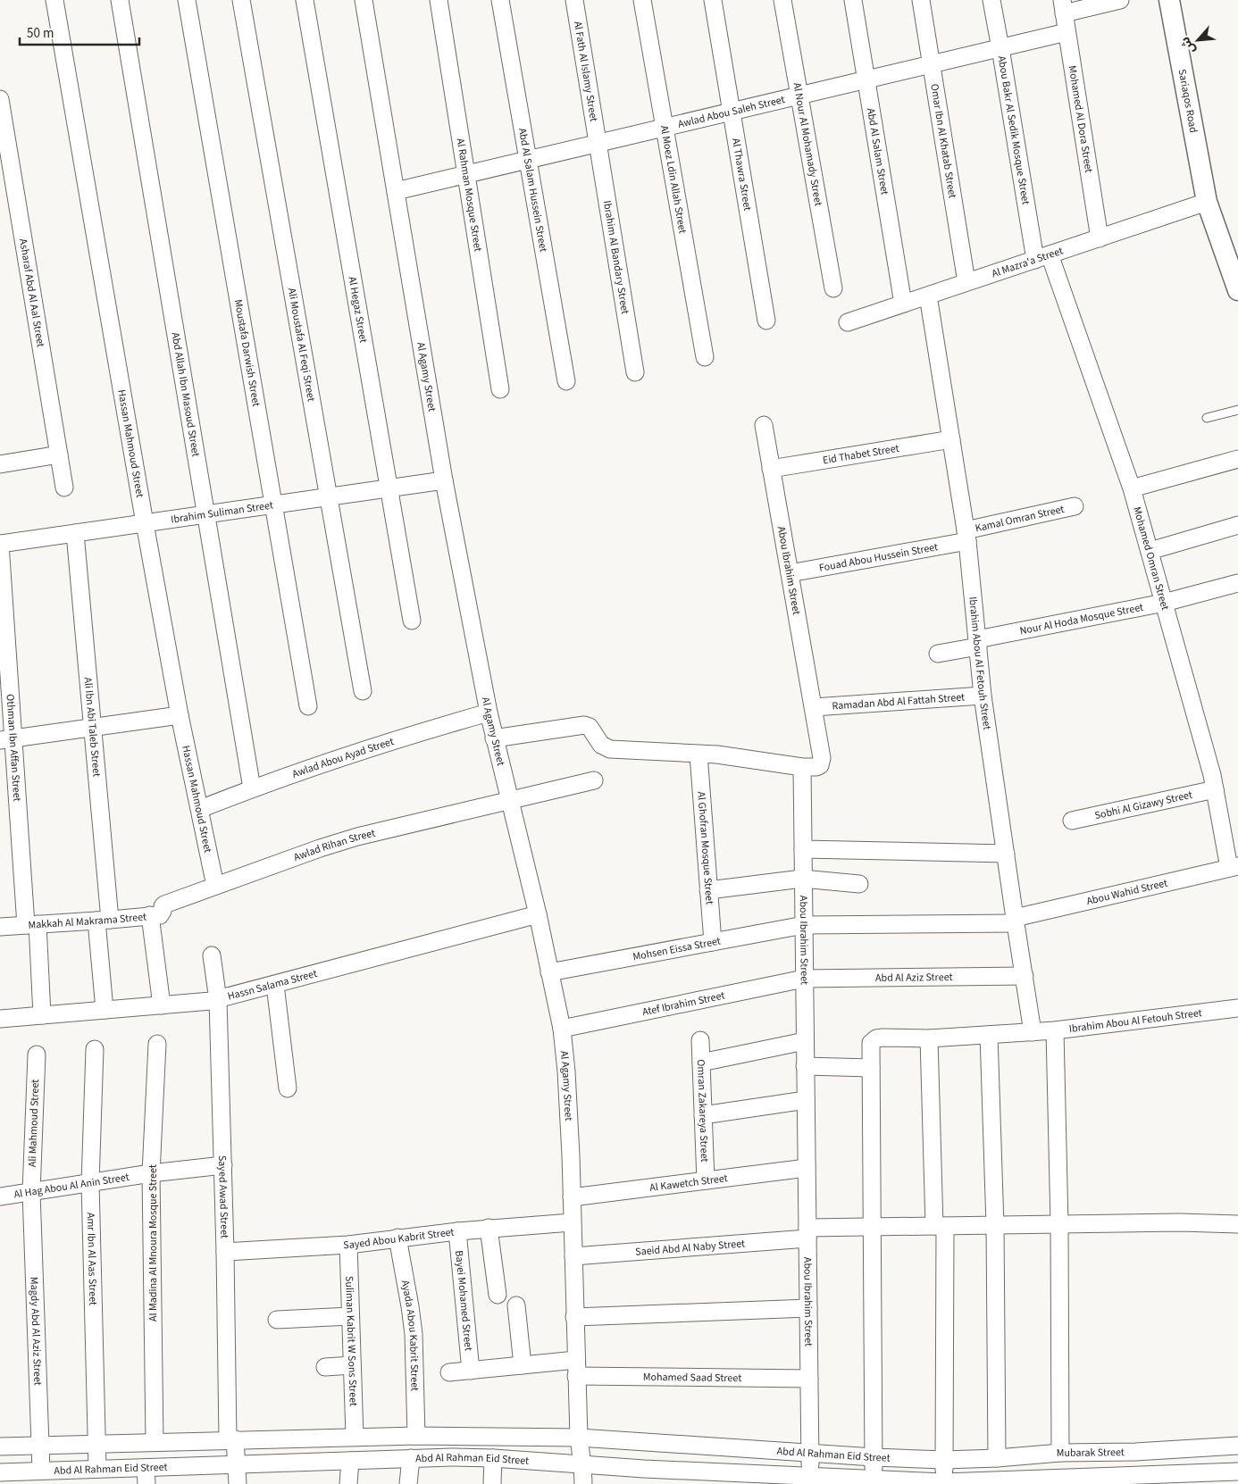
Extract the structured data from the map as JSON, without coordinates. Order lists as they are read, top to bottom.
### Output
{
  "streets": {
    "street": [
      "Al Fath Al Islamy Street",
      "Sariaqos Road",
      "Awlad Abou Saleh Street",
      "Mohamed Al Dora Street",
      "Abou Bakr Al Sedik Mosque Street",
      "Omar Ibn Al Khatab Street",
      "Al Nour Al Mohamady Street",
      "Abd Al Salam Street",
      "Al Thawra Street",
      "Al Moez Ldin Allah Street",
      "Abd Al Salam Hussein Street",
      "Al Rahman Mosque Street",
      "Ibrahim Al Bandary Street",
      "Al Mazra'a Street",
      "Asharaf Abd Al Aal Street",
      "Al Hegaz Street",
      "Ali Moustafa Al Feqi Street",
      "Moustafa Darwish Street",
      "Al Agamy Street",
      "Abd Allah Ibn Masoud Street",
      "Hassan Mahmoud Street",
      "Eid Thabet Street",
      "Ibrahim Suliman Street",
      "Kamal Omran Street",
      "Fouad Abou Hussein Street",
      "Mohamed Omran Street",
      "Abou Ibrahim Street",
      "Nour Al Hoda Mosque Street",
      "Ibrahim Abou Al Fetouh Street",
      "Ramadan Abd Al Fattah Street",
      "Ali Ibn Abi Taleb Street",
      "Othman Ibn Affan Street",
      "Awlad Abou Ayad Street",
      "Sobhi Al Gizawy Street",
      "Awlad Rihan Street",
      "Al Ghofran Mosque Street",
      "Abou Wahid Street",
      "Makkah Al Makrama Street",
      "Mohsen Eissa Street",
      "Abd Al Aziz Street",
      "Hassn Salama Street",
      "Atef Ibrahim Street",
      "Omran Zakareya Street",
      "Ali Mahmoud Street",
      "Al Kawetch Street",
      "Al Hag Abou Al Anin Street",
      "Sayed Awad Street",
      "Sayed Abou Kabrit Street",
      "Al Madina Al Mnoura Mosque Street",
      "Saeid Abd Al Naby Street",
      "Amr Ibn Al Aas Street",
      "Bayei Mohamed Street",
      "Magdy Abd Al Aziz Street",
      "Ayada Abou Kabrit Street",
      "Suliman Kabrit W Sons Street",
      "Mohamed Saad Street",
      "Mubarak Street",
      "Abd Al Rahman Eid Street"
    ]
  },
  "crossings": [
    ["Al Fath Al Islamy Street", "Awlad Abou Saleh Street"],
    ["Al Fath Al Islamy Street", "Ibrahim Al Bandary Street"],
    ["Sariaqos Road", "Al Mazra'a Street"],
    ["Awlad Abou Saleh Street", "Mohamed Al Dora Street"],
    ["Awlad Abou Saleh Street", "Abou Bakr Al Sedik Mosque Street"],
    ["Awlad Abou Saleh Street", "Omar Ibn Al Khatab Street"],
    ["Awlad Abou Saleh Street", "Al Nour Al Mohamady Street"],
    ["Awlad Abou Saleh Street", "Abd Al Salam Street"],
    ["Awlad Abou Saleh Street", "Al Thawra Street"],
    ["Awlad Abou Saleh Street", "Al Moez Ldin Allah Street"],
    ["Awlad Abou Saleh Street", "Abd Al Salam Hussein Street"],
    ["Awlad Abou Saleh Street", "Al Rahman Mosque Street"],
    ["Awlad Abou Saleh Street", "Ibrahim Al Bandary Street"],
    ["Awlad Abou Saleh Street", "Al Agamy Street"],
    ["Mohamed Al Dora Street", "Al Mazra'a Street"],
    ["Abou Bakr Al Sedik Mosque Street", "Al Mazra'a Street"],
    ["Abou Bakr Al Sedik Mosque Street", "Mohamed Omran Street"],
    ["Omar Ibn Al Khatab Street", "Al Mazra'a Street"],
    ["Abd Al Salam Street", "Al Mazra'a Street"],
    ["Al Mazra'a Street", "Mohamed Omran Street"],
    ["Al Mazra'a Street", "Ibrahim Abou Al Fetouh Street"],
    ["Al Hegaz Street", "Ibrahim Suliman Street"],
    ["Ali Moustafa Al Feqi Street", "Ibrahim Suliman Street"],
    ["Moustafa Darwish Street", "Ibrahim Suliman Street"],
    ["Al Agamy Street", "Ibrahim Suliman Street"],
    ["Al Agamy Street", "Awlad Abou Ayad Street"],
    ["Al Agamy Street", "Awlad Rihan Street"],
    ["Al Agamy Street", "Mohsen Eissa Street"],
    ["Al Agamy Street", "Hassn Salama Street"],
    ["Al Agamy Street", "Atef Ibrahim Street"],
    ["Al Agamy Street", "Al Kawetch Street"],
    ["Al Agamy Street", "Sayed Abou Kabrit Street"],
    ["Al Agamy Street", "Saeid Abd Al Naby Street"],
    ["Al Agamy Street", "Mohamed Saad Street"],
    ["Al Agamy Street", "Abd Al Rahman Eid Street"],
    ["Abd Allah Ibn Masoud Street", "Ibrahim Suliman Street"],
    ["Abd Allah Ibn Masoud Street", "Awlad Abou Ayad Street"],
    ["Hassan Mahmoud Street", "Ibrahim Suliman Street"],
    ["Hassan Mahmoud Street", "Awlad Abou Ayad Street"],
    ["Hassan Mahmoud Street", "Awlad Rihan Street"],
    ["Eid Thabet Street", "Abou Ibrahim Street"],
    ["Eid Thabet Street", "Ibrahim Abou Al Fetouh Street"],
    ["Ibrahim Suliman Street", "Ali Ibn Abi Taleb Street"],
    ["Ibrahim Suliman Street", "Othman Ibn Affan Street"],
    ["Kamal Omran Street", "Fouad Abou Hussein Street"],
    ["Kamal Omran Street", "Ibrahim Abou Al Fetouh Street"],
    ["Fouad Abou Hussein Street", "Abou Ibrahim Street"],
    ["Fouad Abou Hussein Street", "Ibrahim Abou Al Fetouh Street"],
    ["Mohamed Omran Street", "Nour Al Hoda Mosque Street"],
    ["Mohamed Omran Street", "Sobhi Al Gizawy Street"],
    ["Mohamed Omran Street", "Abou Wahid Street"],
    ["Abou Ibrahim Street", "Ramadan Abd Al Fattah Street"],
    ["Abou Ibrahim Street", "Abou Wahid Street"],
    ["Abou Ibrahim Street", "Mohsen Eissa Street"],
    ["Abou Ibrahim Street", "Abd Al Aziz Street"],
    ["Abou Ibrahim Street", "Atef Ibrahim Street"],
    ["Abou Ibrahim Street", "Al Kawetch Street"],
    ["Abou Ibrahim Street", "Saeid Abd Al Naby Street"],
    ["Abou Ibrahim Street", "Mohamed Saad Street"],
    ["Abou Ibrahim Street", "Abd Al Rahman Eid Street"],
    ["Nour Al Hoda Mosque Street", "Ibrahim Abou Al Fetouh Street"],
    ["Ibrahim Abou Al Fetouh Street", "Ramadan Abd Al Fattah Street"],
    ["Ibrahim Abou Al Fetouh Street", "Abou Wahid Street"],
    ["Ibrahim Abou Al Fetouh Street", "Abd Al Aziz Street"],
    ["Ali Ibn Abi Taleb Street", "Makkah Al Makrama Street"],
    ["Ali Ibn Abi Taleb Street", "Hassn Salama Street"],
    ["Othman Ibn Affan Street", "Makkah Al Makrama Street"],
    ["Awlad Rihan Street", "Makkah Al Makrama Street"],
    ["Al Ghofran Mosque Street", "Mohsen Eissa Street"],
    ["Abou Wahid Street", "Mohsen Eissa Street"],
    ["Abd Al Aziz Street", "Atef Ibrahim Street"],
    ["Hassn Salama Street", "Sayed Awad Street"],
    ["Omran Zakareya Street", "Al Kawetch Street"],
    ["Ali Mahmoud Street", "Al Hag Abou Al Anin Street"],
    ["Ali Mahmoud Street", "Magdy Abd Al Aziz Street"],
    ["Al Hag Abou Al Anin Street", "Sayed Awad Street"],
    ["Al Hag Abou Al Anin Street", "Al Madina Al Mnoura Mosque Street"],
    ["Al Hag Abou Al Anin Street", "Amr Ibn Al Aas Street"],
    ["Al Hag Abou Al Anin Street", "Magdy Abd Al Aziz Street"],
    ["Sayed Awad Street", "Sayed Abou Kabrit Street"],
    ["Sayed Awad Street", "Abd Al Rahman Eid Street"],
    ["Sayed Abou Kabrit Street", "Bayei Mohamed Street"],
    ["Sayed Abou Kabrit Street", "Ayada Abou Kabrit Street"],
    ["Sayed Abou Kabrit Street", "Suliman Kabrit W Sons Street"],
    ["Al Madina Al Mnoura Mosque Street", "Abd Al Rahman Eid Street"],
    ["Amr Ibn Al Aas Street", "Abd Al Rahman Eid Street"],
    ["Magdy Abd Al Aziz Street", "Abd Al Rahman Eid Street"],
    ["Ayada Abou Kabrit Street", "Abd Al Rahman Eid Street"],
    ["Suliman Kabrit W Sons Street", "Abd Al Rahman Eid Street"],
    ["Mubarak Street", "Abd Al Rahman Eid Street"]
  ],
  "scale_bar": "50 m",
  "north": "bottom left"
}
